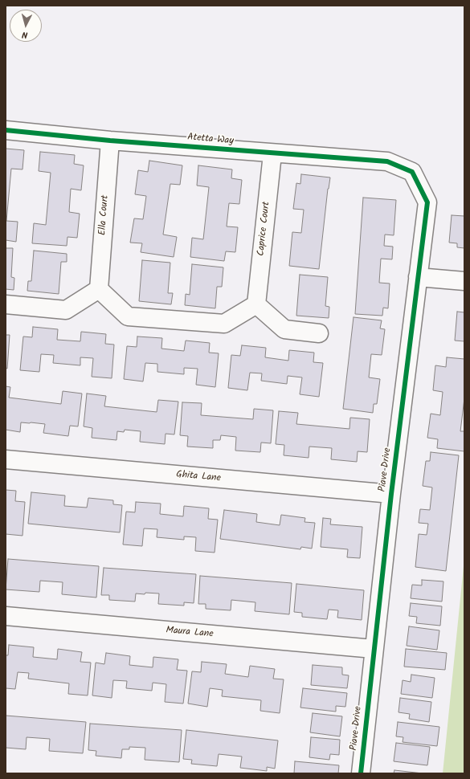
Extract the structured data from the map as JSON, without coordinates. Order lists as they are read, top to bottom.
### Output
{
  "streets": {
    "street": [
      "Atetta Way",
      "Ella Court",
      "Caprice Court",
      "Piave Drive",
      "Ghita Lane",
      "Maura Lane"
    ]
  },
  "crossings": [
    ["Atetta Way", "Ella Court"],
    ["Atetta Way", "Caprice Court"],
    ["Atetta Way", "Piave Drive"],
    ["Piave Drive", "Ghita Lane"],
    ["Piave Drive", "Maura Lane"]
  ],
  "north": "bottom"
}
